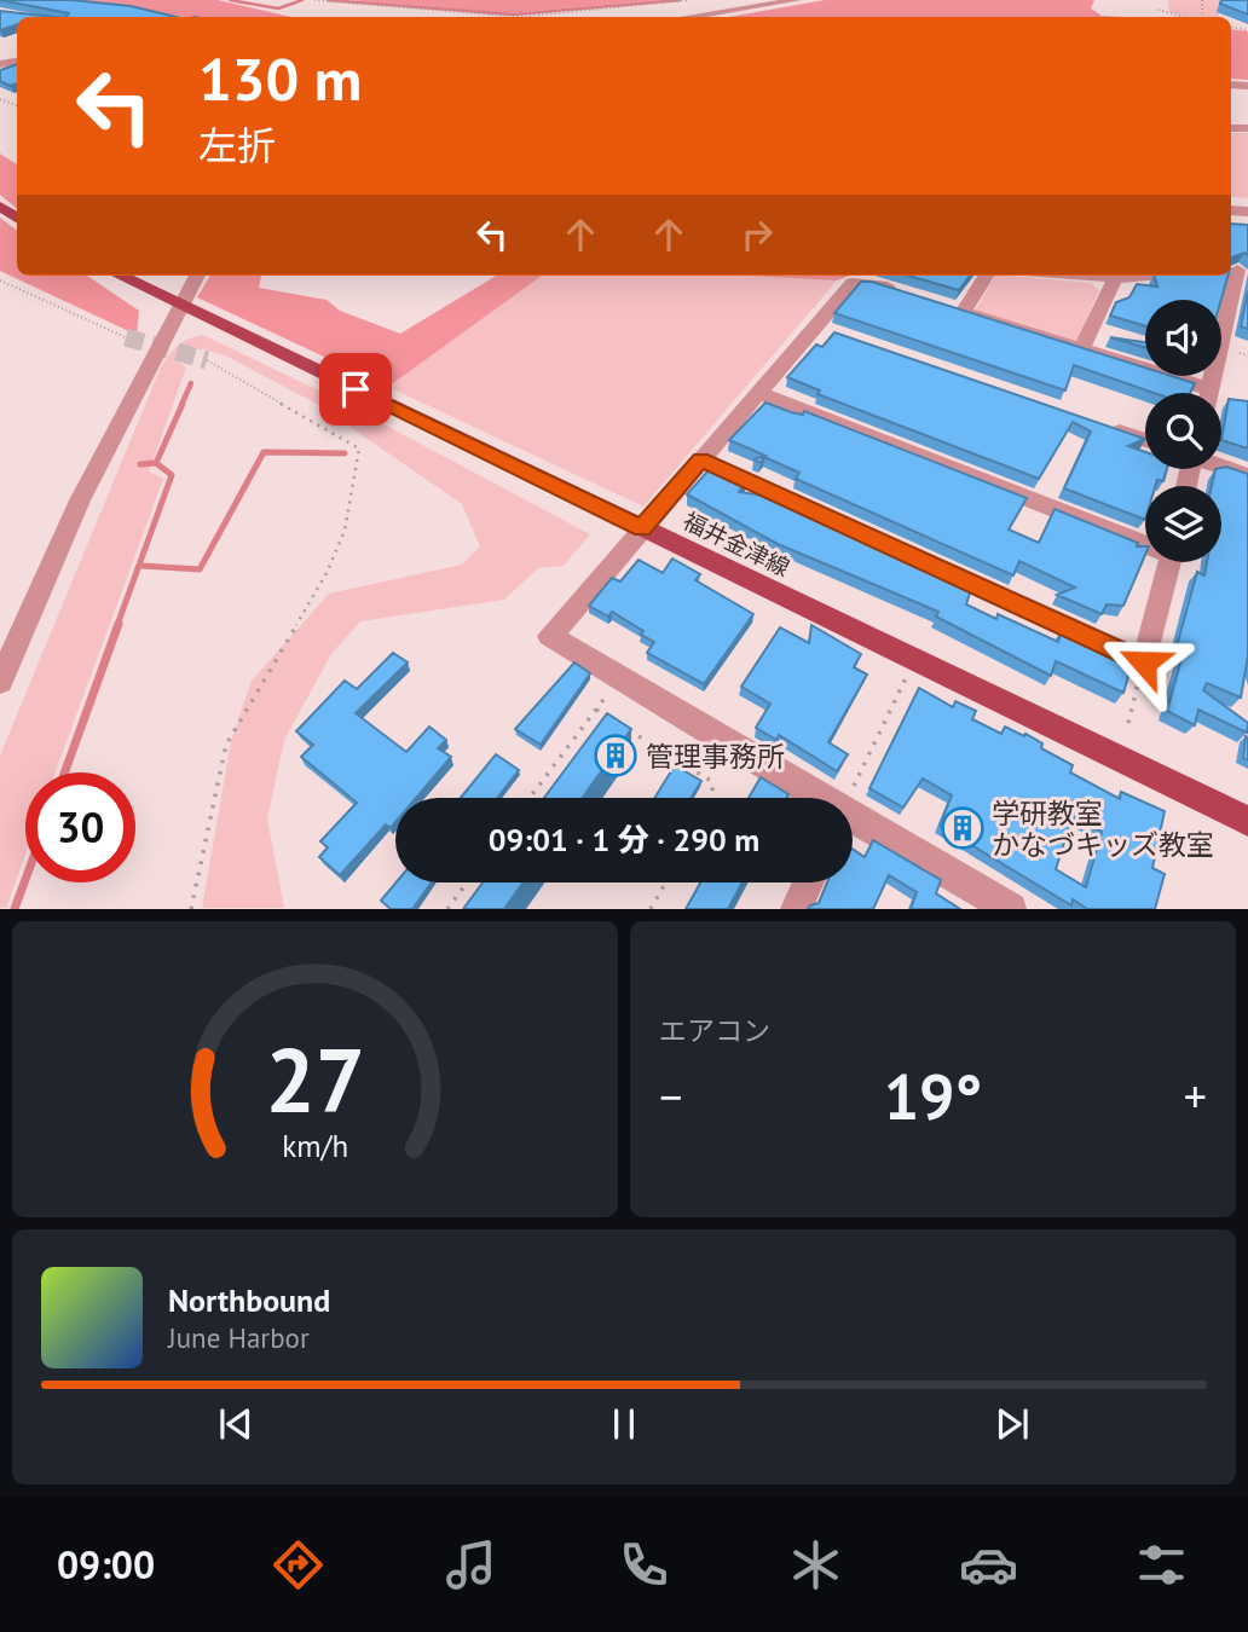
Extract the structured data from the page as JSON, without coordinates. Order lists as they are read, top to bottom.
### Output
{
  "streets": {
    "main road": ["福井金津線"]
  },
  "places": {
    "building": ["管理事務所", "学研教室 かなづキッズ教室"]
  },
  "page": {
    "turn": ["130 m", "左折"],
    "limit": "30",
    "trip": "09:01 · 1 分 · 290 m",
    "tile": "エアコン",
    "heat": ["−", "19°", "+"],
    "song": ["Northbound", "June Harbor"],
    "tabs": "09:00",
    "gauge": ["27", "km/h"]
  }
}
